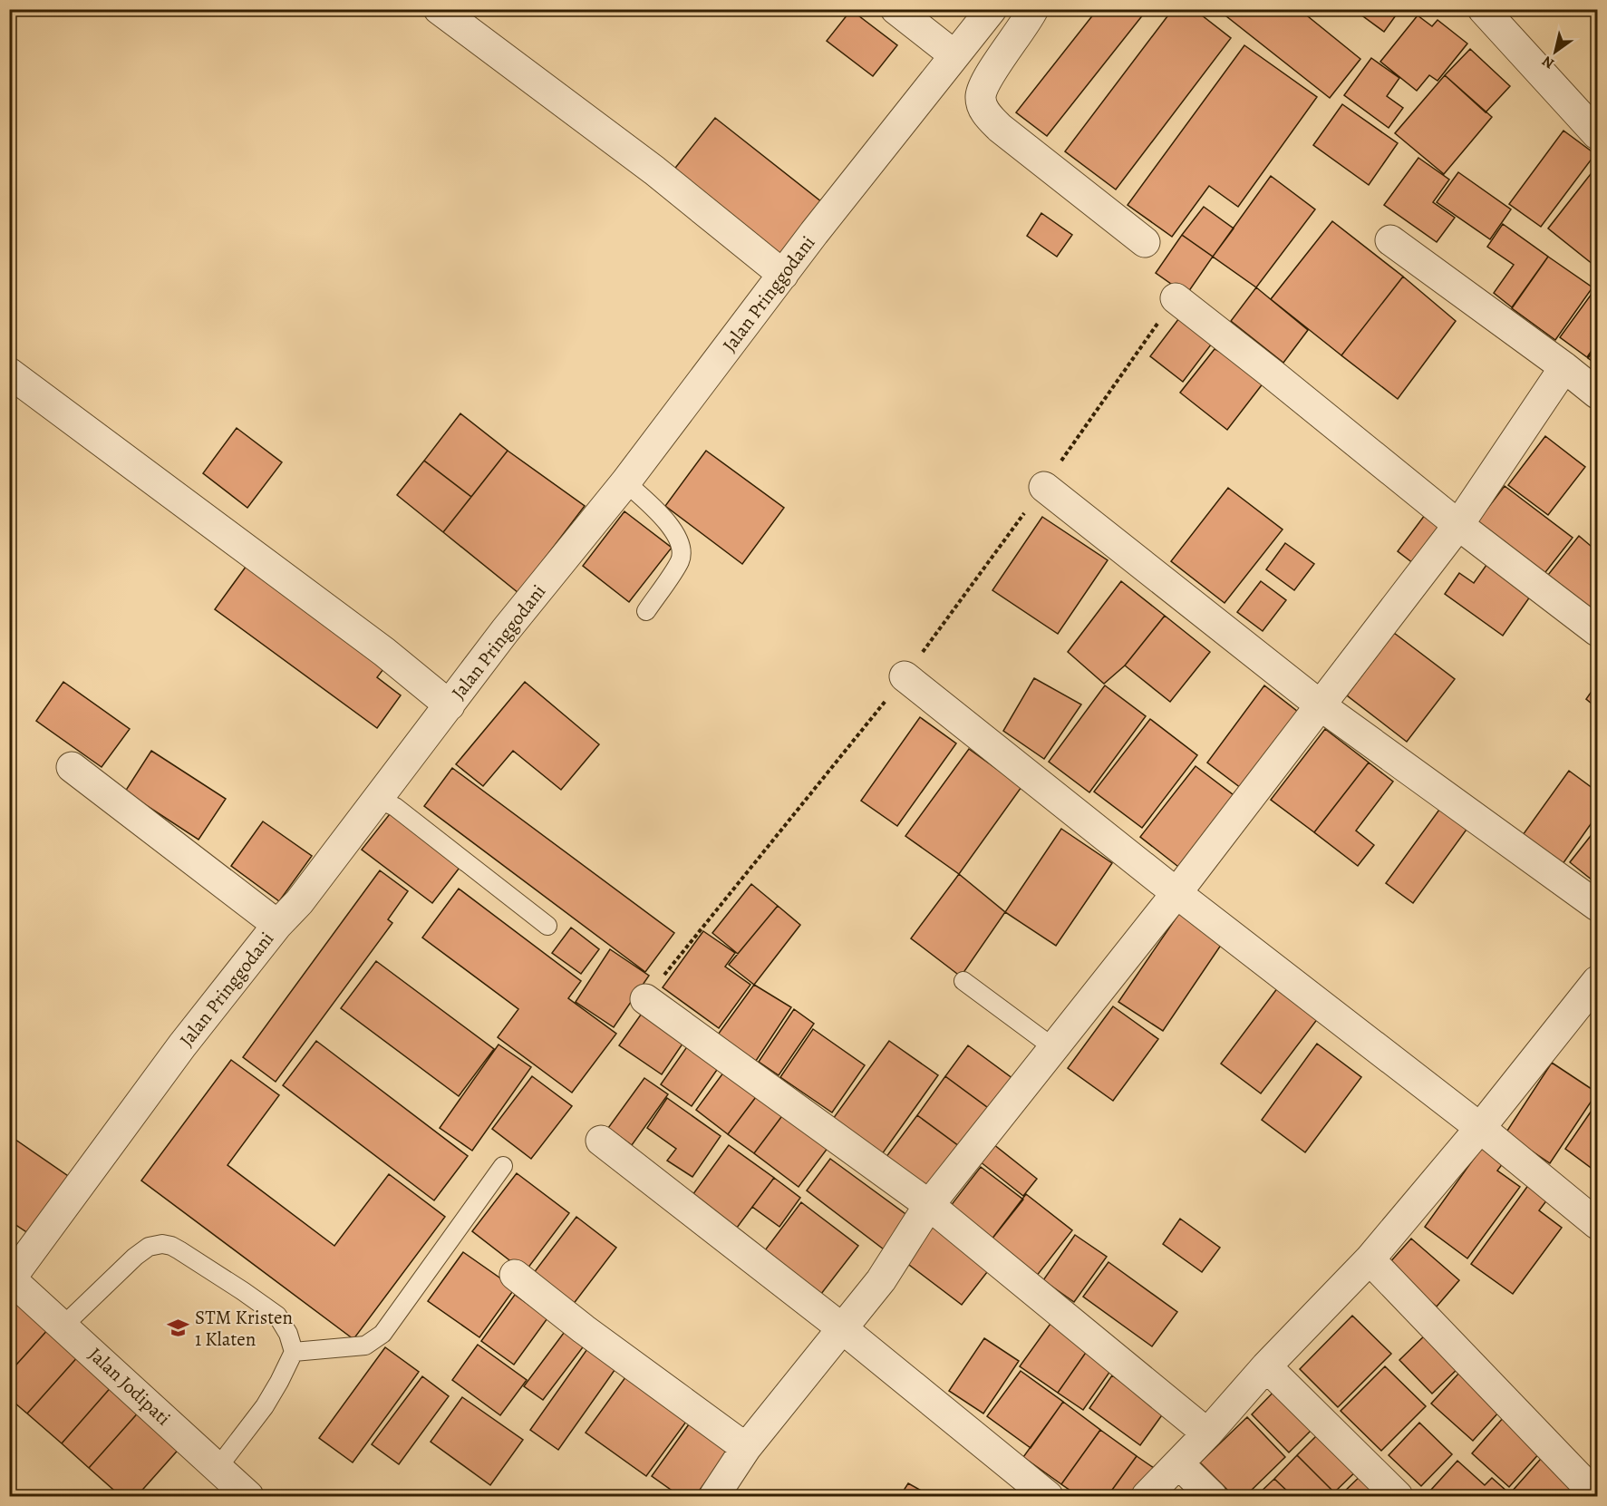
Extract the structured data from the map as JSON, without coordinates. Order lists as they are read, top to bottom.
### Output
{
  "streets": {
    "street": ["Jalan Pringgodani", "Jalan Jodipati"]
  },
  "crossings": [
    ["Jalan Pringgodani", "Jalan Jodipati"]
  ],
  "places": {
    "school or university": ["STM Kristen 1 Klaten"]
  },
  "north": "bottom left"
}
